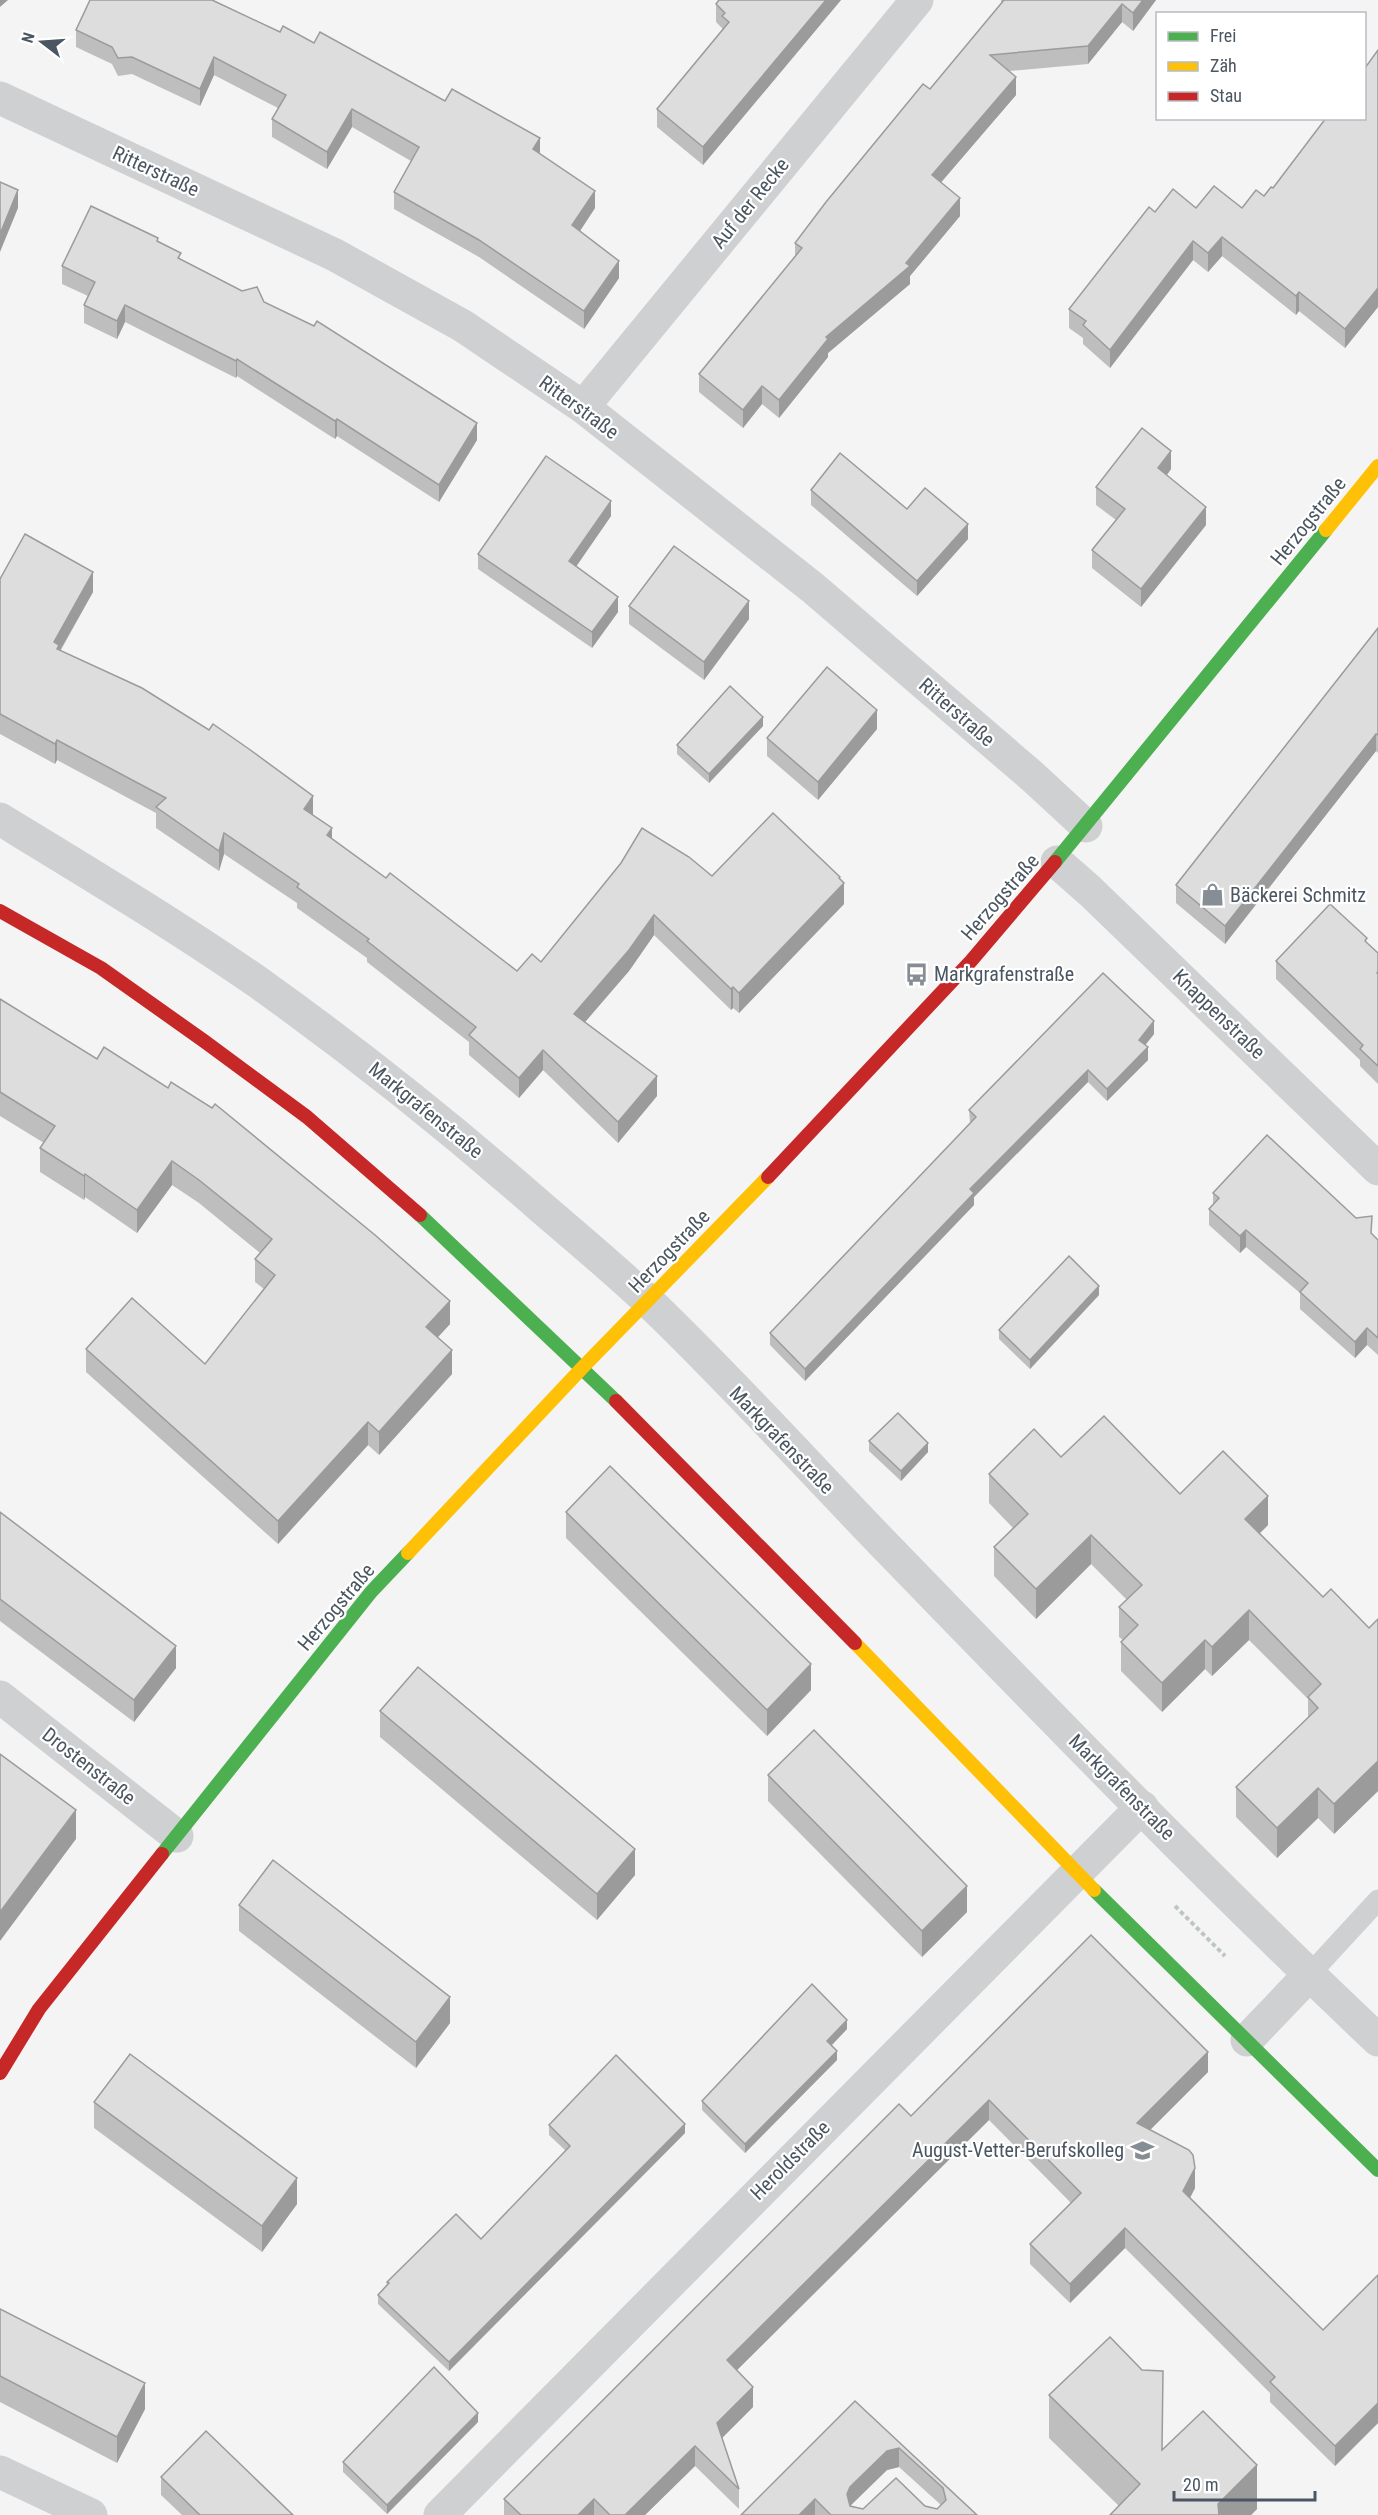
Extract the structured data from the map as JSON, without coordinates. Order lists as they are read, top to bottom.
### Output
{
  "streets": {
    "street": [
      "Ritterstraße",
      "Auf der Recke",
      "Herzogstraße",
      "Knappenstraße",
      "Markgrafenstraße",
      "Drostenstraße",
      "Heroldstraße"
    ]
  },
  "crossings": [
    ["Ritterstraße", "Auf der Recke"],
    ["Ritterstraße", "Herzogstraße"],
    ["Herzogstraße", "Knappenstraße"],
    ["Herzogstraße", "Markgrafenstraße"],
    ["Herzogstraße", "Drostenstraße"],
    ["Markgrafenstraße", "Heroldstraße"]
  ],
  "places": {
    "shop": ["Bäckerei Schmitz"],
    "bus stop": ["Markgrafenstraße"],
    "school or university": ["August-Vetter-Berufskolleg"]
  },
  "legend": ["Frei", "Zäh", "Stau"],
  "scale_bar": "20 m",
  "north": "left"
}
